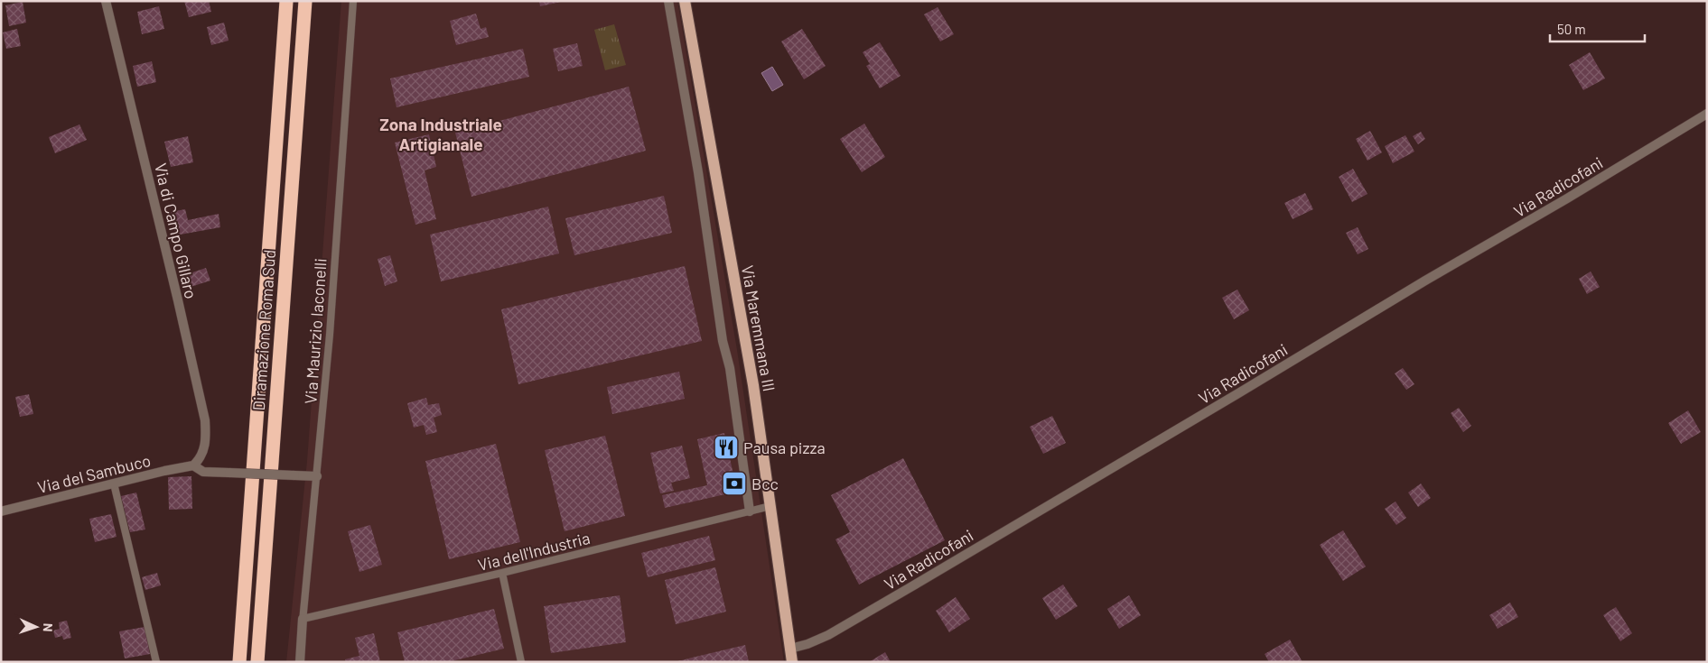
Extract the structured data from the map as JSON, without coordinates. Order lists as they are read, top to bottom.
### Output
{
  "streets": {
    "highway": ["Diramazione Roma Sud"],
    "main road": ["Via Maremmana III"],
    "street": ["Via Radicofani", "Via di Campo Gillaro", "Via del Sambuco"],
    "lane": ["Via Maurizio Iaconelli", "Via dell'Industria"]
  },
  "crossings": [
    ["Via Radicofani", "Via Maremmana III"],
    ["Via di Campo Gillaro", "Via del Sambuco"],
    ["Via Maremmana III", "Via dell'Industria"],
    ["Via Maurizio Iaconelli", "Via dell'Industria"]
  ],
  "districts": ["Zona Industriale Artigianale"],
  "places": {
    "restaurant": ["Pausa pizza"],
    "bank": ["Bcc"]
  },
  "scale_bar": "50 m",
  "north": "right"
}
